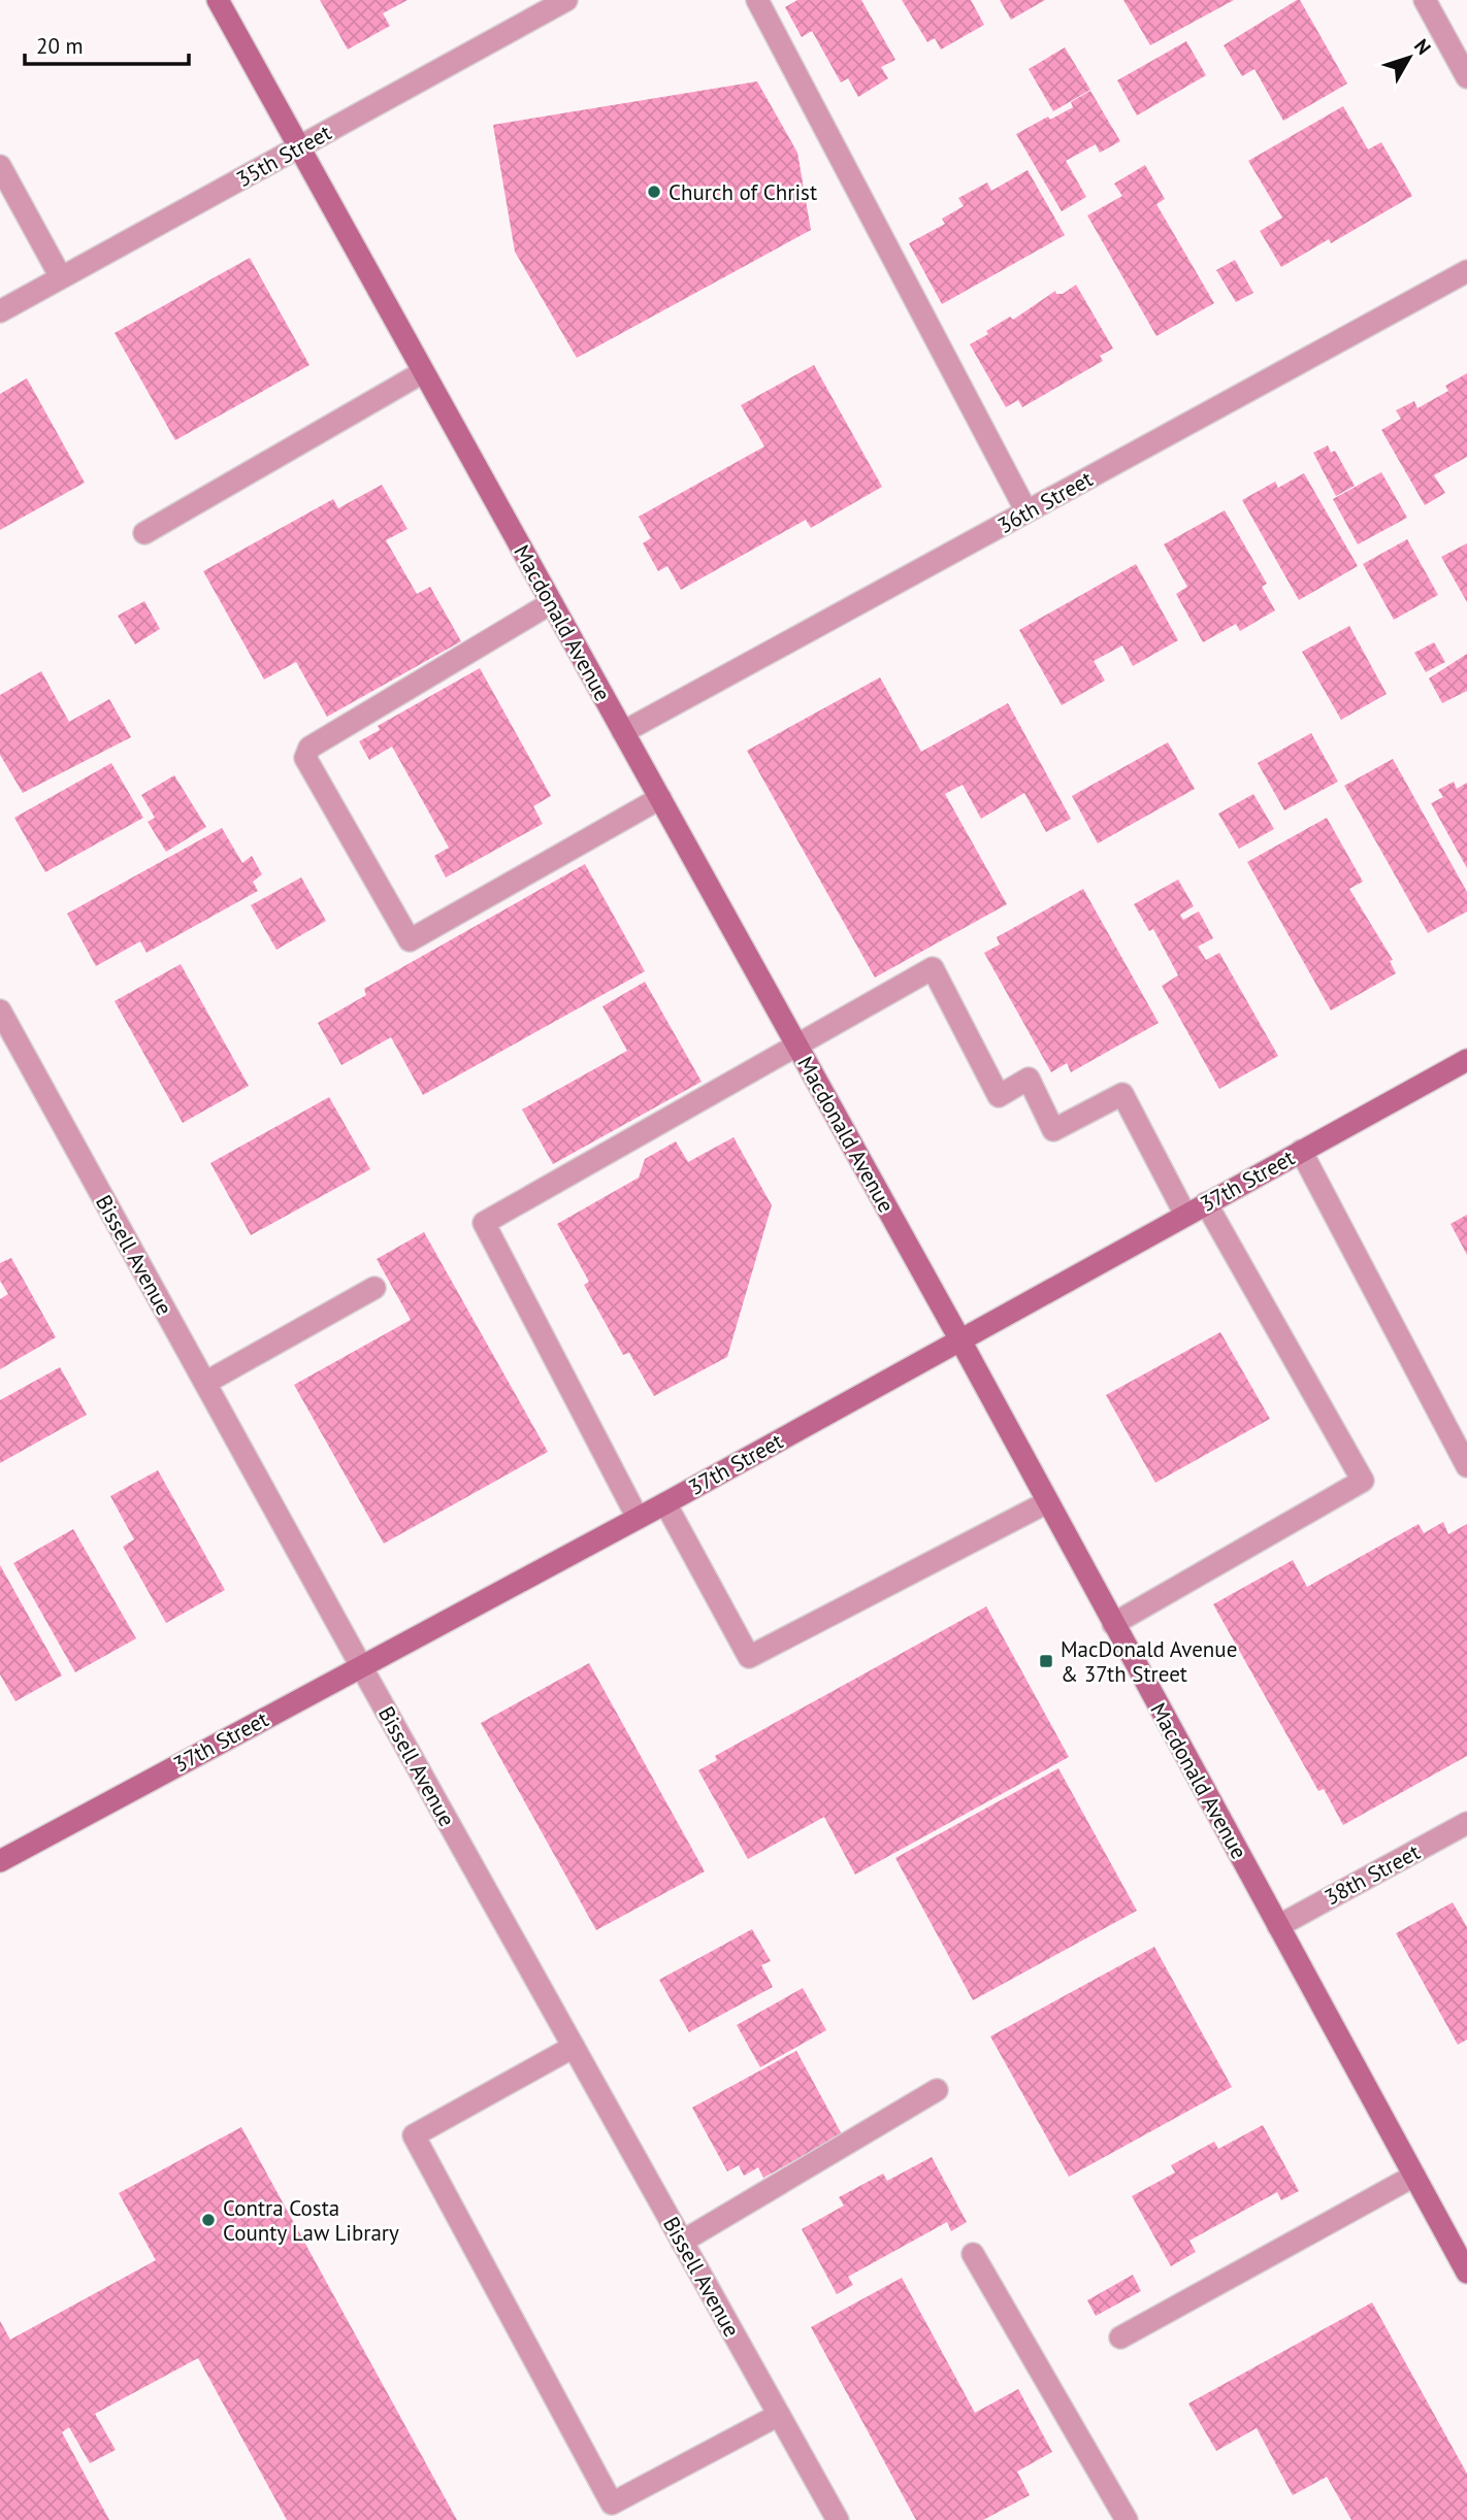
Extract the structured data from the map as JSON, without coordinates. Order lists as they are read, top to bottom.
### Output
{
  "streets": {
    "street": [
      "35th Street",
      "36th Street",
      "Macdonald Avenue",
      "37th Street",
      "Bissell Avenue",
      "38th Street"
    ]
  },
  "crossings": [
    ["35th Street", "Macdonald Avenue"],
    ["36th Street", "Macdonald Avenue"],
    ["Macdonald Avenue", "37th Street"],
    ["Macdonald Avenue", "38th Street"],
    ["37th Street", "Bissell Avenue"]
  ],
  "places": {
    "other": ["Church of Christ", "Contra Costa County Law Library"],
    "transit": ["MacDonald Avenue & 37th Street"]
  },
  "scale_bar": "20 m",
  "north": "top right"
}
